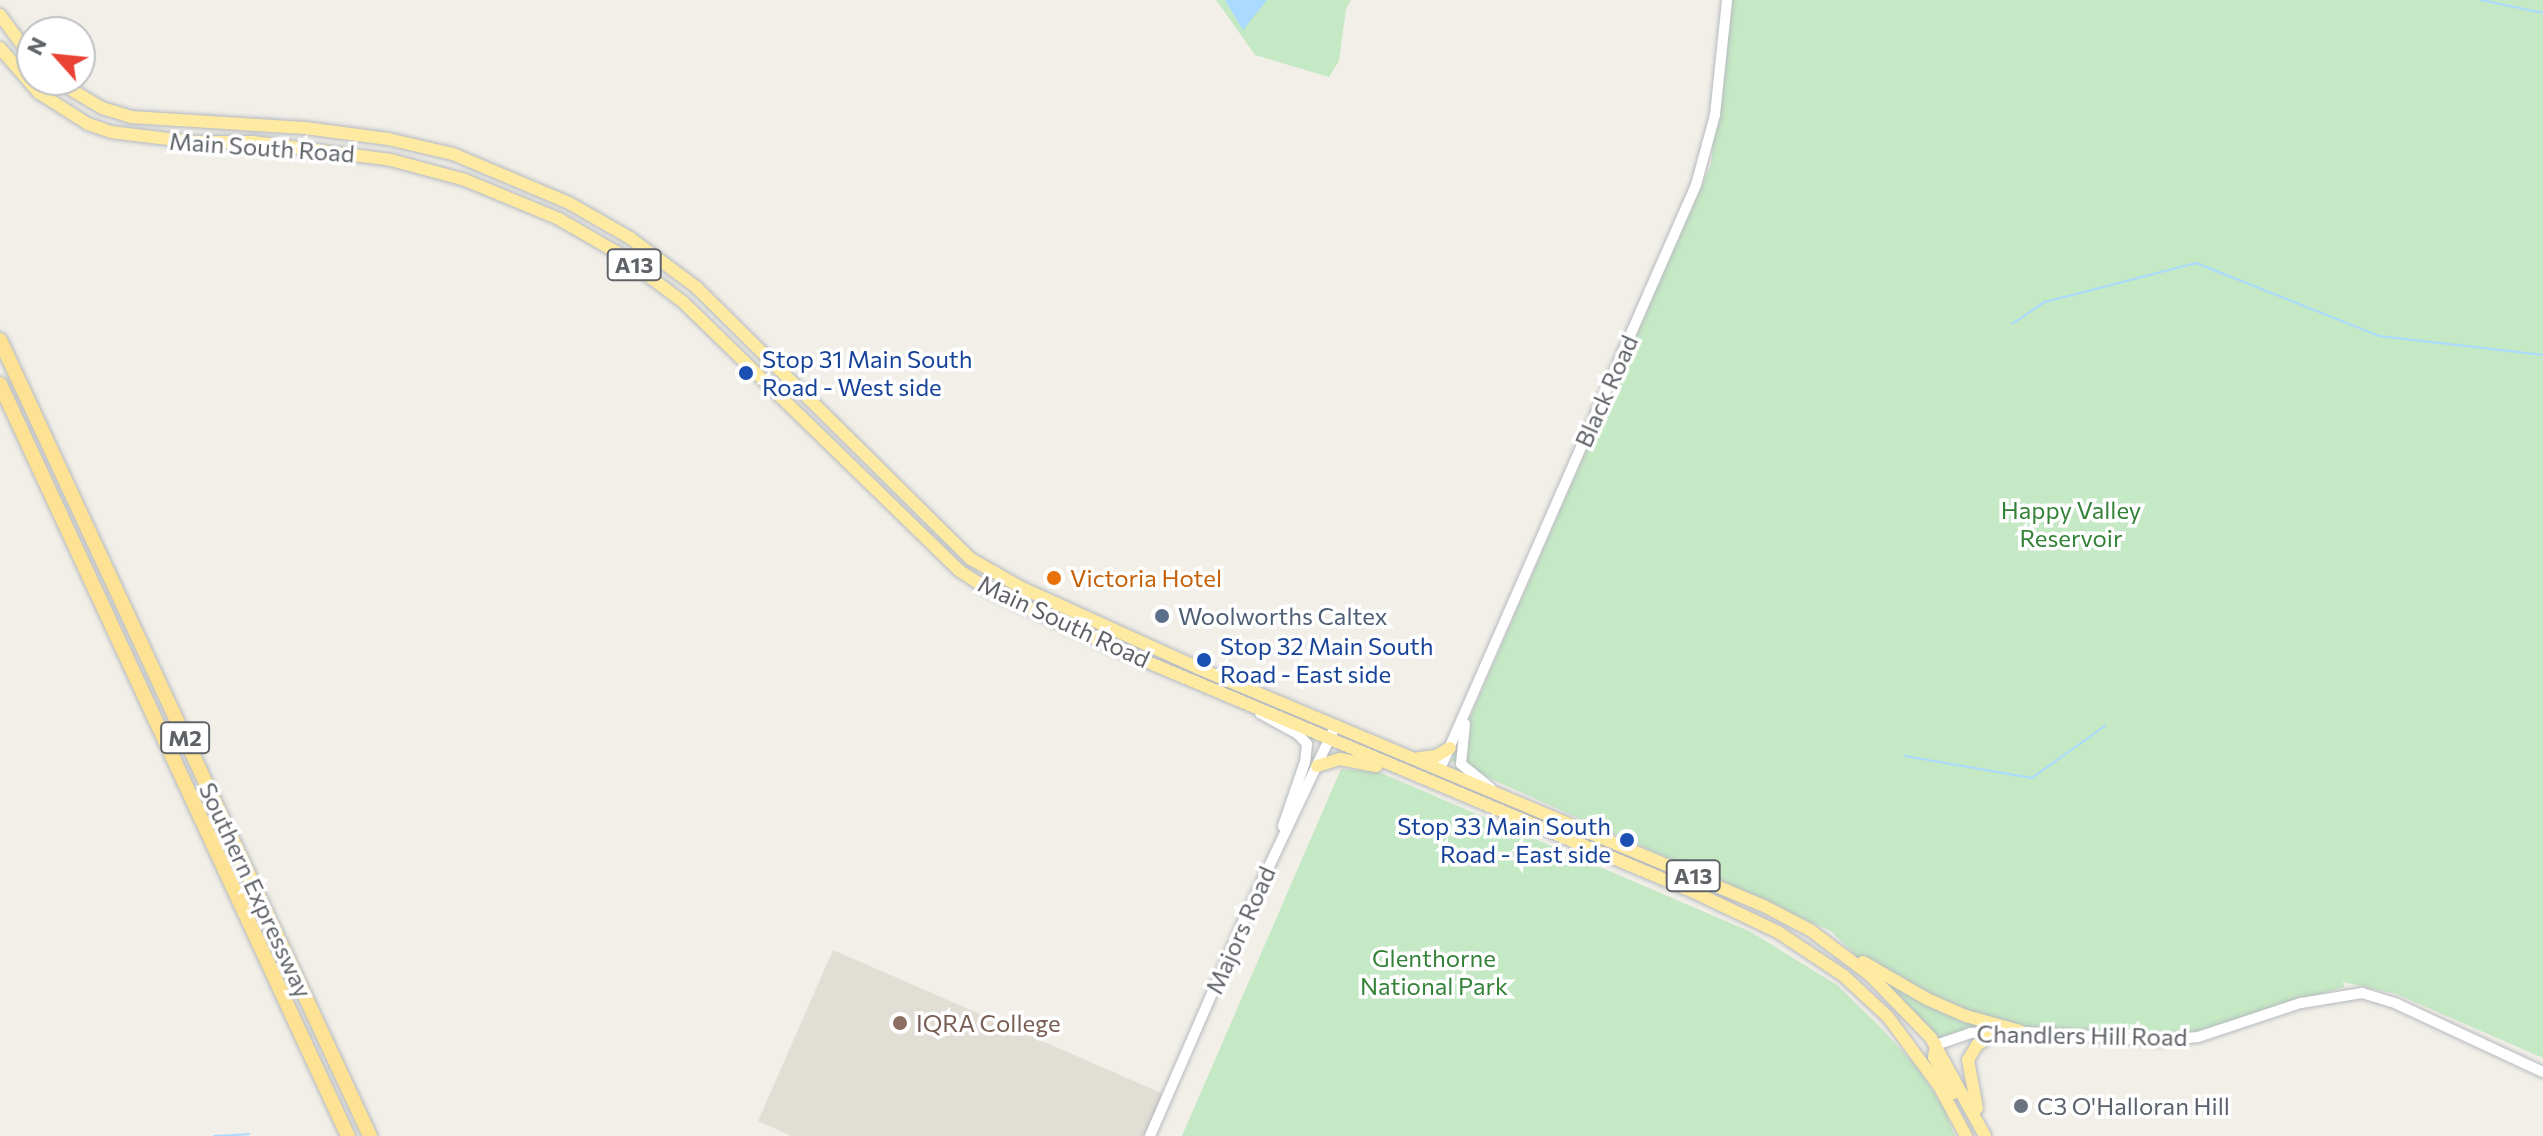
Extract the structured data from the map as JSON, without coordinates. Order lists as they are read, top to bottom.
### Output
{
  "streets": {
    "highway": [
      "Main South Road",
      "A13",
      "M2",
      "Southern Expressway"
    ],
    "main road": ["Black Road", "Majors Road", "Chandlers Hill Road"]
  },
  "crossings": [
    ["Main South Road", "A13"],
    ["Main South Road", "Black Road"],
    ["Main South Road", "Majors Road"],
    ["Main South Road", "Chandlers Hill Road"],
    ["A13", "Black Road"],
    ["A13", "Majors Road"]
  ],
  "parks": ["Happy Valley Reservoir", "Glenthorne National Park"],
  "places": [
    "Stop 31 Main South Road - West side",
    "Victoria Hotel",
    "Woolworths Caltex",
    "Stop 32 Main South Road - East side",
    "Stop 33 Main South Road - East side",
    "IQRA College",
    "C3 O'Halloran Hill"
  ],
  "north": "top left"
}
